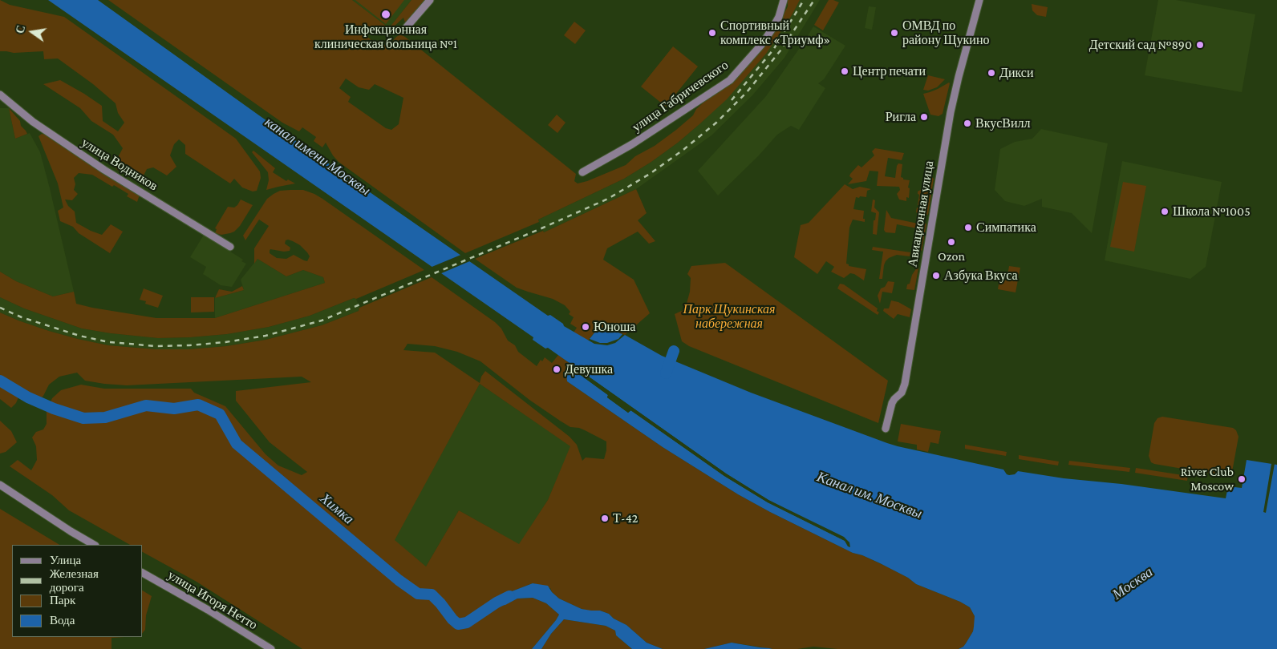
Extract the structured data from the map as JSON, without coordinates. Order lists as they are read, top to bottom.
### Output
{
  "streets": {
    "street": [
      "улица Габричевского",
      "улица Водников",
      "Авиационная улица",
      "улица Игоря Нетто"
    ]
  },
  "water": [
    "канал имени Москвы",
    "Канал им. Москвы",
    "Химка",
    "Москва"
  ],
  "parks": ["Парк Щукинская набережная"],
  "places": [
    "Инфекционная клиническая больница №1",
    "Спортивный комплекс «Триумф»",
    "ОМВД по району Щукино",
    "Детский сад №890",
    "Центр печати",
    "Дикси",
    "Ригла",
    "ВкусВилл",
    "Школа №1005",
    "Симпатика",
    "Ozon",
    "Азбука Вкуса",
    "Юноша",
    "Девушка",
    "River Club Moscow",
    "Т-42"
  ],
  "legend": [
    "Улица",
    "Железная дорога",
    "Парк",
    "Вода"
  ],
  "north": "left"
}
